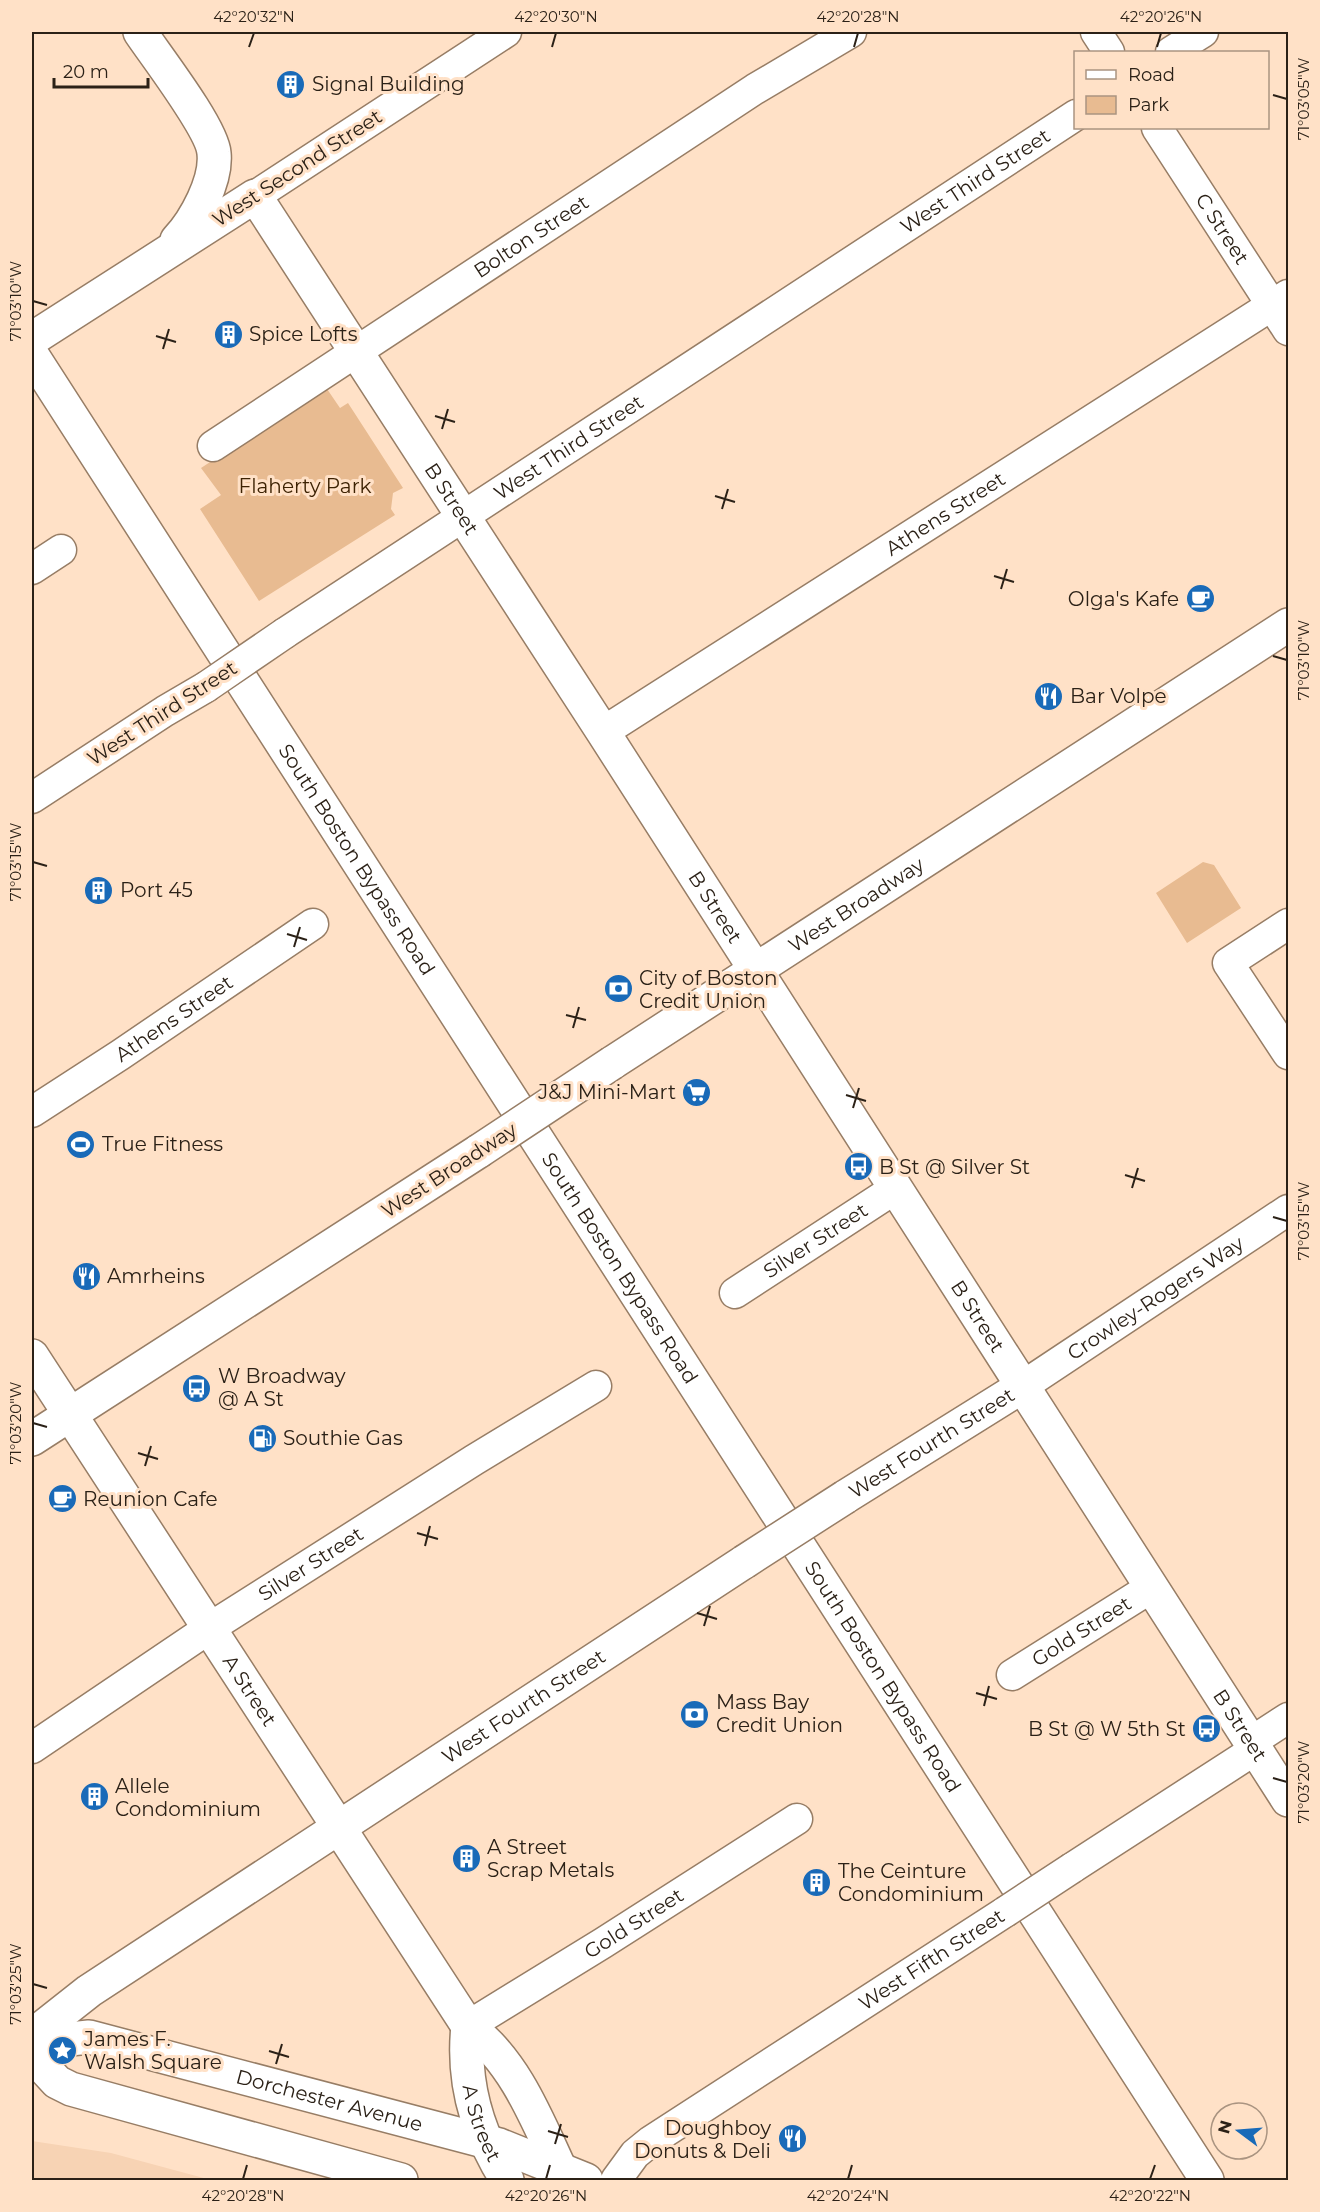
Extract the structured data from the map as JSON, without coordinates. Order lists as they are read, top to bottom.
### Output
{
  "streets": {
    "main road": [
      "West Second Street",
      "B Street",
      "South Boston Bypass Road",
      "West Broadway",
      "West Fourth Street",
      "A Street",
      "Dorchester Avenue"
    ],
    "street": [
      "West Third Street",
      "C Street",
      "Bolton Street",
      "Athens Street",
      "Silver Street",
      "Crowley-Rogers Way",
      "Gold Street",
      "West Fifth Street"
    ]
  },
  "crossings": [
    ["West Second Street", "B Street"],
    ["West Third Street", "B Street"],
    ["C Street", "Athens Street"],
    ["Bolton Street", "B Street"],
    ["B Street", "Athens Street"],
    ["B Street", "West Broadway"],
    ["B Street", "Silver Street"],
    ["B Street", "Crowley-Rogers Way"],
    ["B Street", "West Fourth Street"],
    ["B Street", "Gold Street"],
    ["B Street", "West Fifth Street"],
    ["West Broadway", "A Street"],
    ["Silver Street", "A Street"],
    ["Crowley-Rogers Way", "West Fourth Street"],
    ["West Fourth Street", "A Street"],
    ["Gold Street", "A Street"],
    ["A Street", "Dorchester Avenue"]
  ],
  "parks": ["Flaherty Park"],
  "places": {
    "building": [
      "Signal Building",
      "Spice Lofts",
      "Port 45",
      "Allele Condominium",
      "A Street Scrap Metals",
      "The Ceinture Condominium"
    ],
    "cafe": ["Olga's Kafe", "Reunion Cafe"],
    "restaurant": ["Bar Volpe", "Amrheins", "Doughboy Donuts & Deli"],
    "bank": ["City of Boston Credit Union", "Mass Bay Credit Union"],
    "supermarket": ["J&J Mini-Mart"],
    "sports": ["True Fitness"],
    "bus stop": ["B St @ Silver St", "W Broadway @ A St", "B St @ W 5th St"],
    "fuel station": ["Southie Gas"],
    "place": ["James F. Walsh Square"]
  },
  "legend": ["Road", "Park"],
  "scale_bar": "20 m",
  "north": "left",
  "coordinates": [
    "42°20'32\"N",
    "42°20'30\"N",
    "42°20'28\"N",
    "42°20'26\"N",
    "71°03'05\"W",
    "71°03'10\"W",
    "71°03'15\"W",
    "71°03'20\"W",
    "71°03'25\"W",
    "42°20'24\"N",
    "42°20'22\"N"
  ]
}
